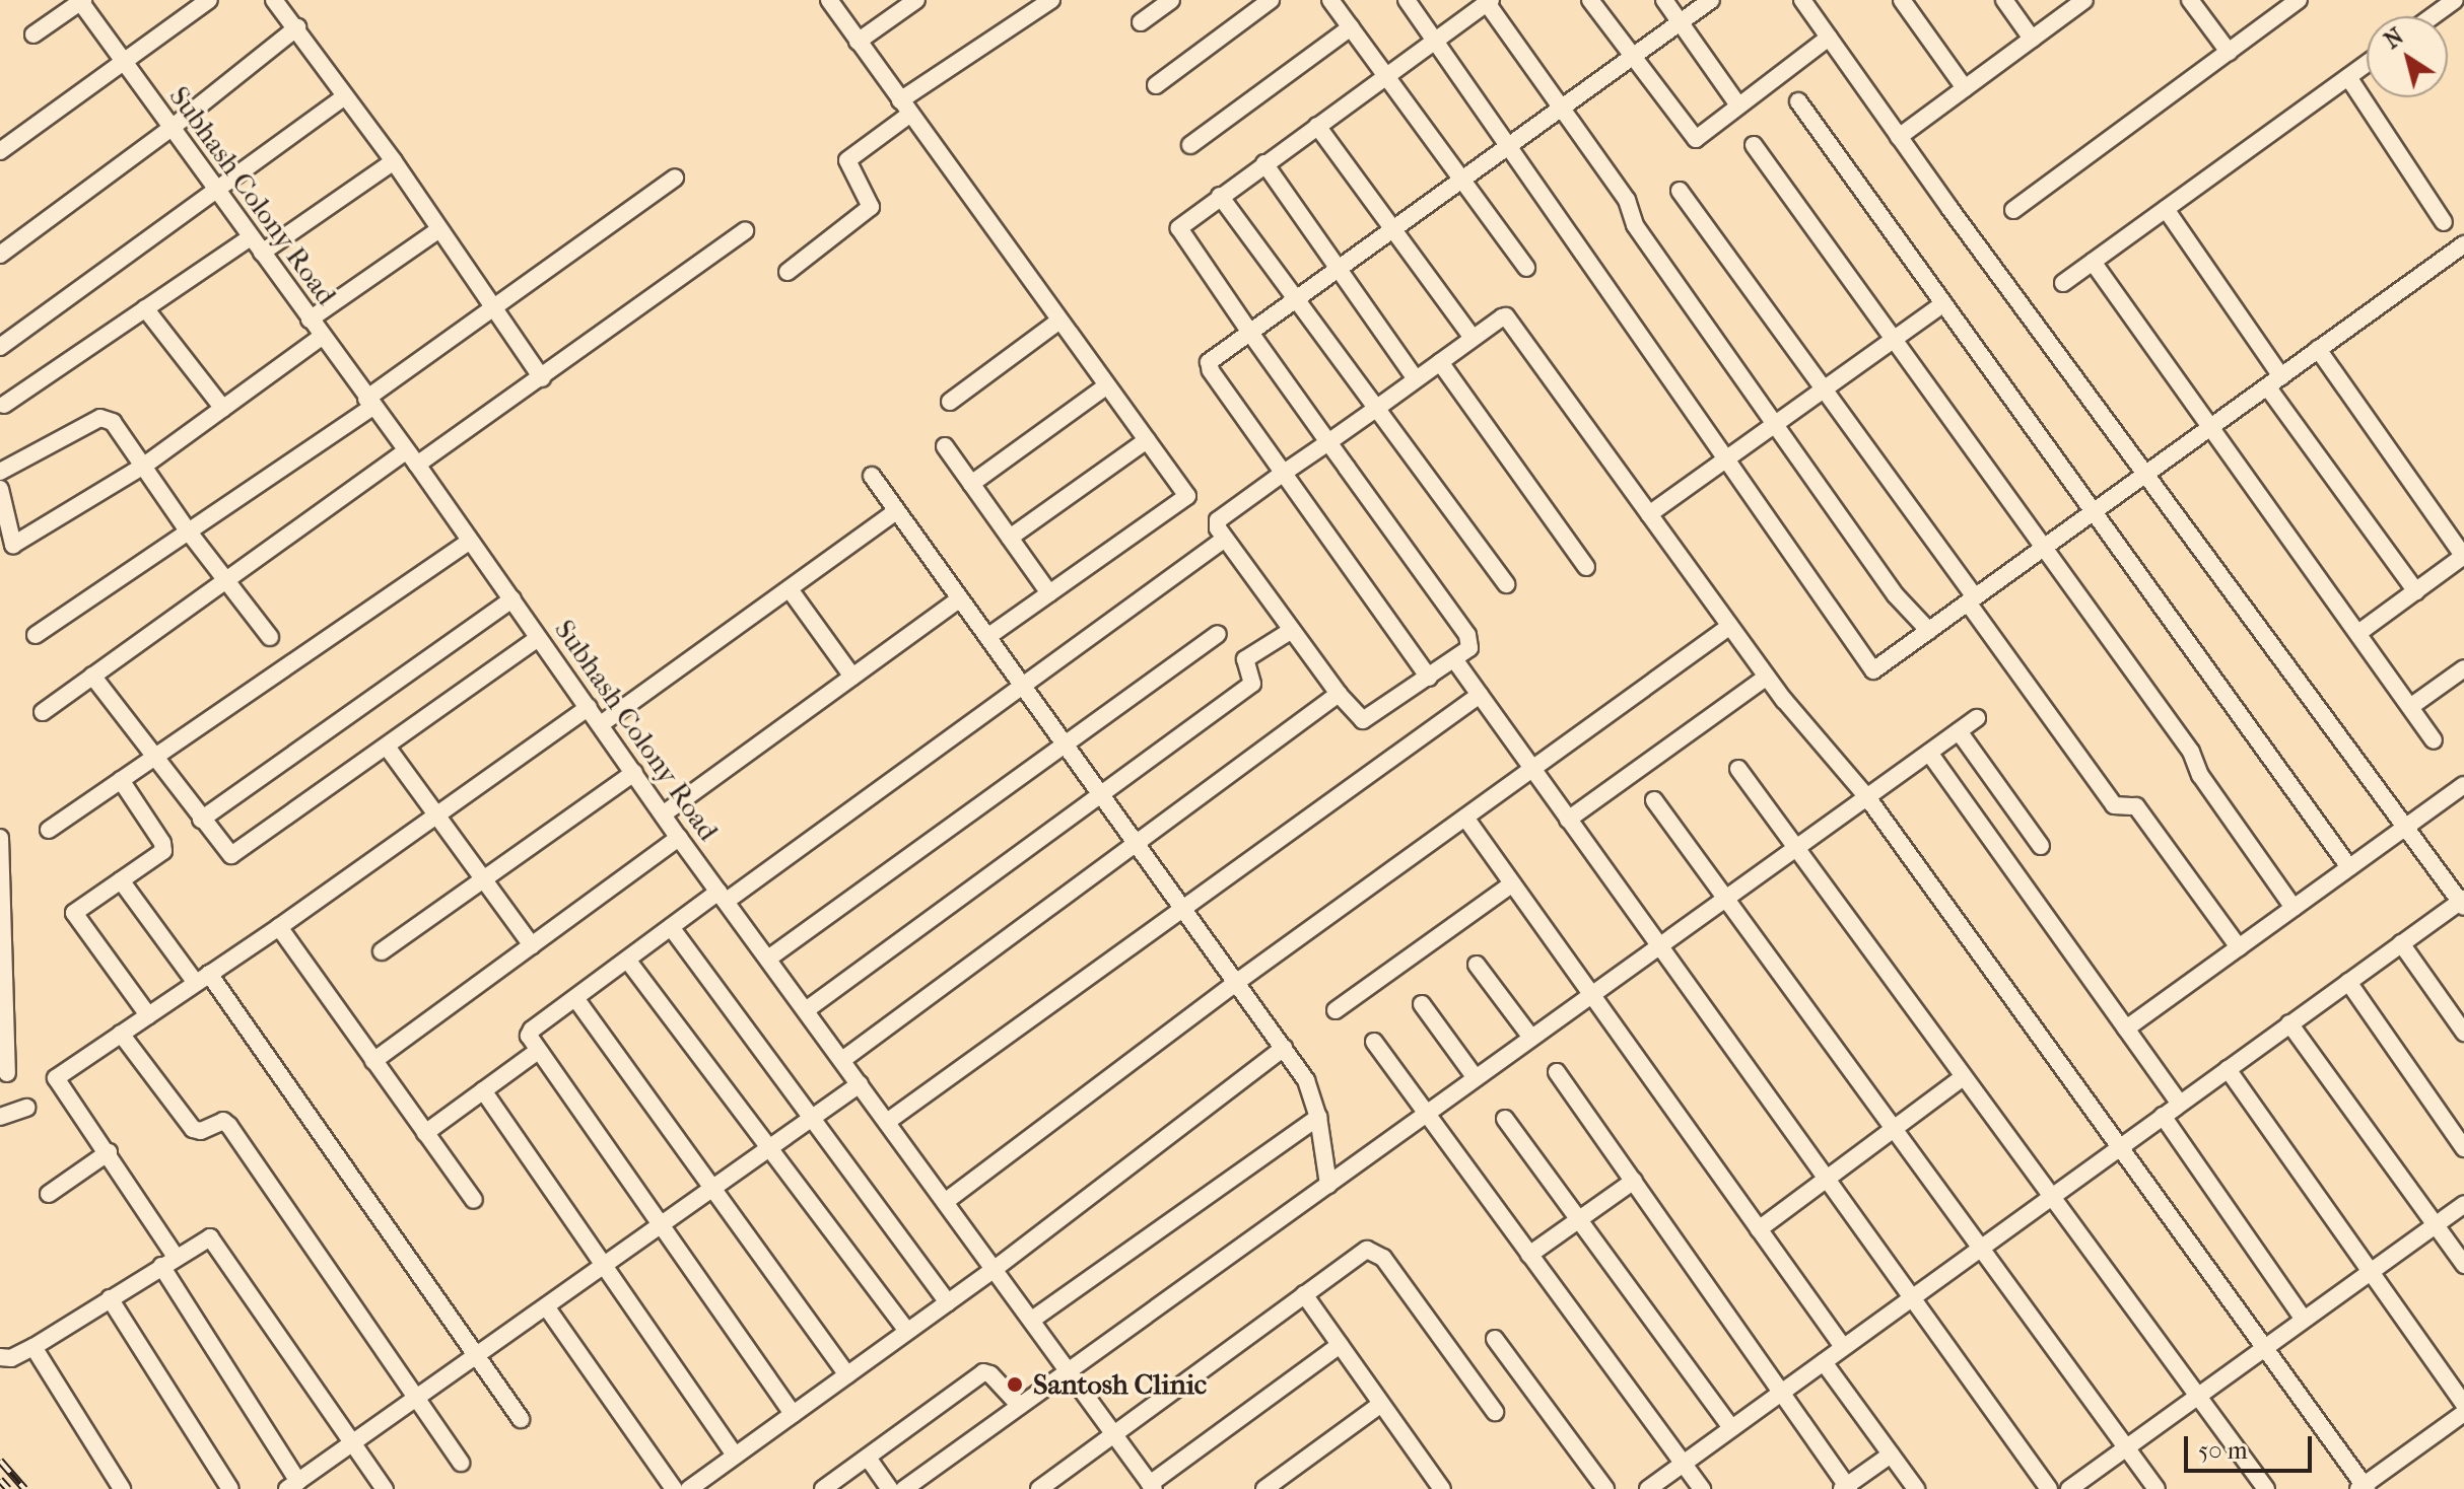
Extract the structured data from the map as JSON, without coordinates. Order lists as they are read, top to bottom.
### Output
{
  "streets": {
    "street": ["Subhash Colony Road"]
  },
  "places": ["Santosh Clinic"],
  "scale_bar": "50 m",
  "north": "top left"
}
